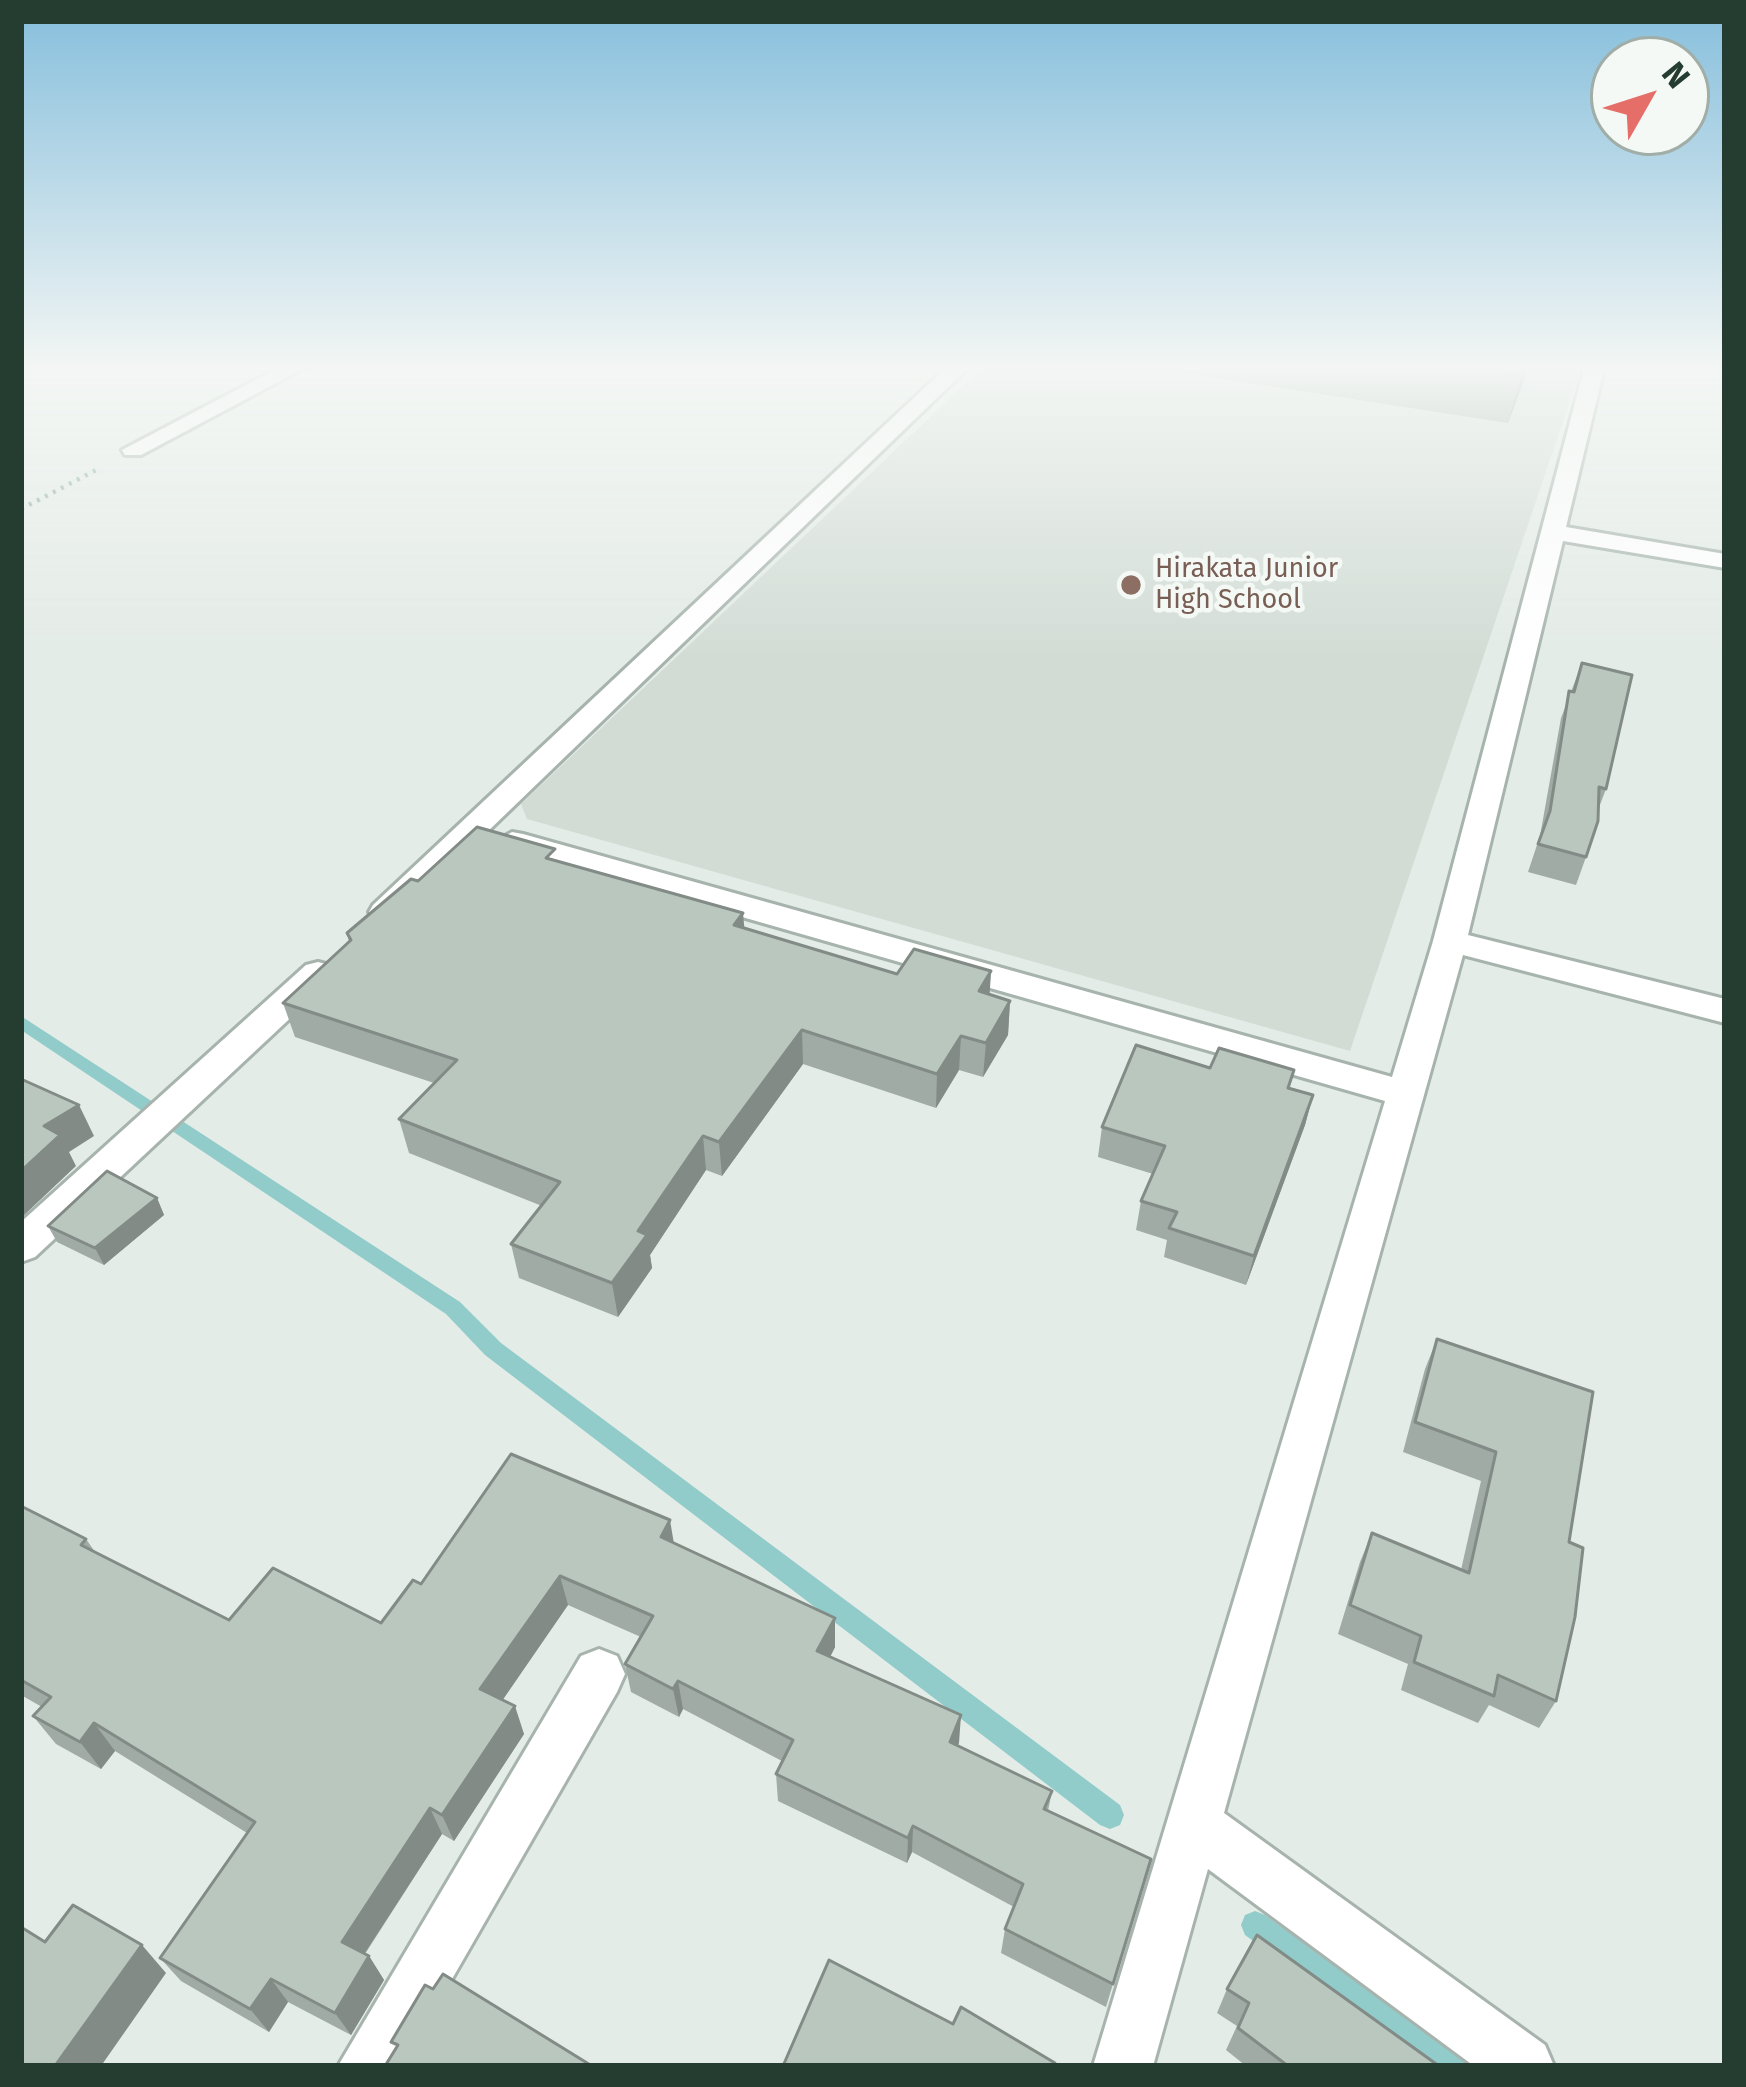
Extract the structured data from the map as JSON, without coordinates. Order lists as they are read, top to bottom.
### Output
{
  "places": ["Hirakata Junior High School"],
  "north": "top right"
}
